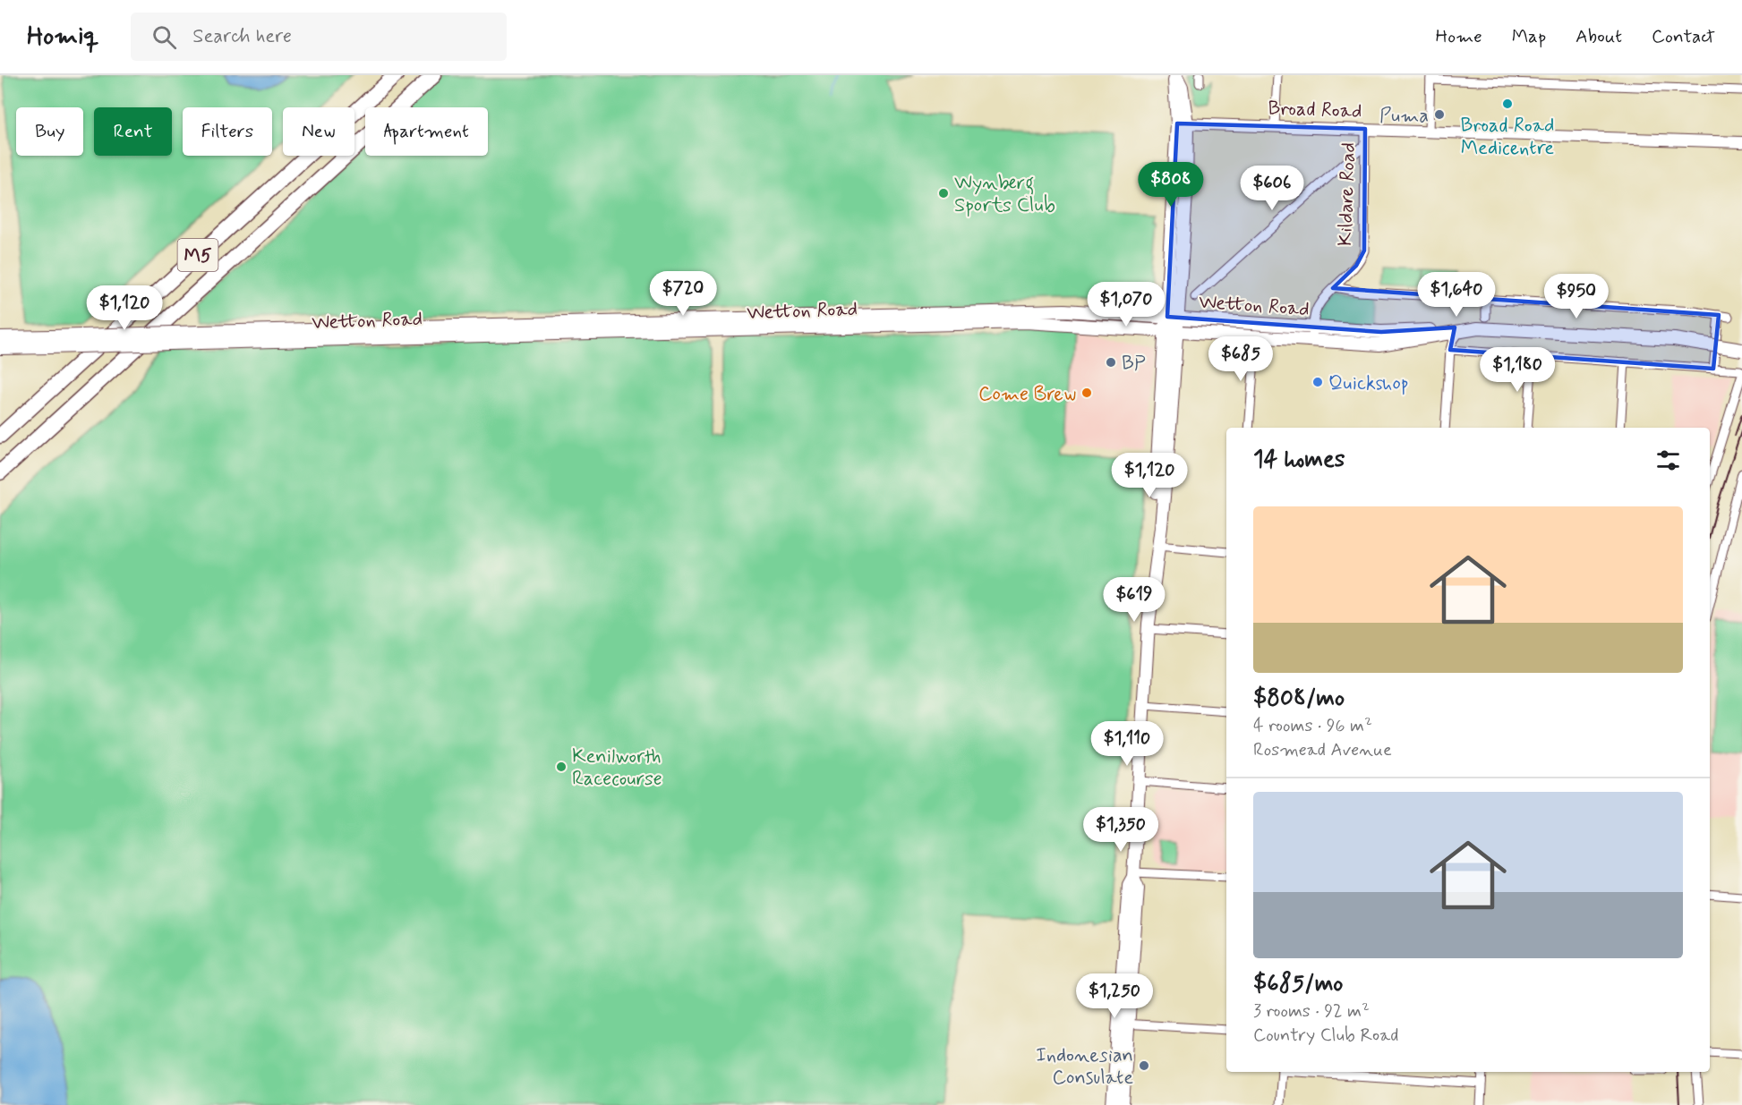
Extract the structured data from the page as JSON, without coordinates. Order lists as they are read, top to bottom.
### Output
{
  "streets": {
    "highway": ["M5"],
    "main road": ["Wetton Road"],
    "street": ["Broad Road", "Kildare Road"]
  },
  "crossings": [
    ["Broad Road", "Kildare Road"],
    ["Kildare Road", "Wetton Road"]
  ],
  "places": [
    "Broad Road Medicentre",
    "Puma",
    "Wynberg Sports Club",
    "BP",
    "Quickshop",
    "Come Brew",
    "Kenilworth Racecourse",
    "Indonesian Consulate"
  ],
  "page": {
    "header": "Homiq",
    "search": "Search here",
    "nav": [
      "Home",
      "Map",
      "About",
      "Contact"
    ],
    "chip": [
      "Buy",
      "Rent",
      "Filters",
      "New",
      "Apartment"
    ],
    "price": [
      "$808",
      "$606",
      "$720",
      "$1,640",
      "$950",
      "$1,070",
      "$1,120",
      "$685",
      "$1,180",
      "$1,120",
      "$619",
      "$1,110",
      "$1,350",
      "$1,250"
    ],
    "heading": "14 homes",
    "list": [
      {
        "name": "$808/mo",
        "note": "4 rooms · 96 m² · Rosmead Avenue"
      },
      {
        "name": "$685/mo",
        "note": "3 rooms · 92 m² · Country Club Road"
      }
    ]
  }
}
